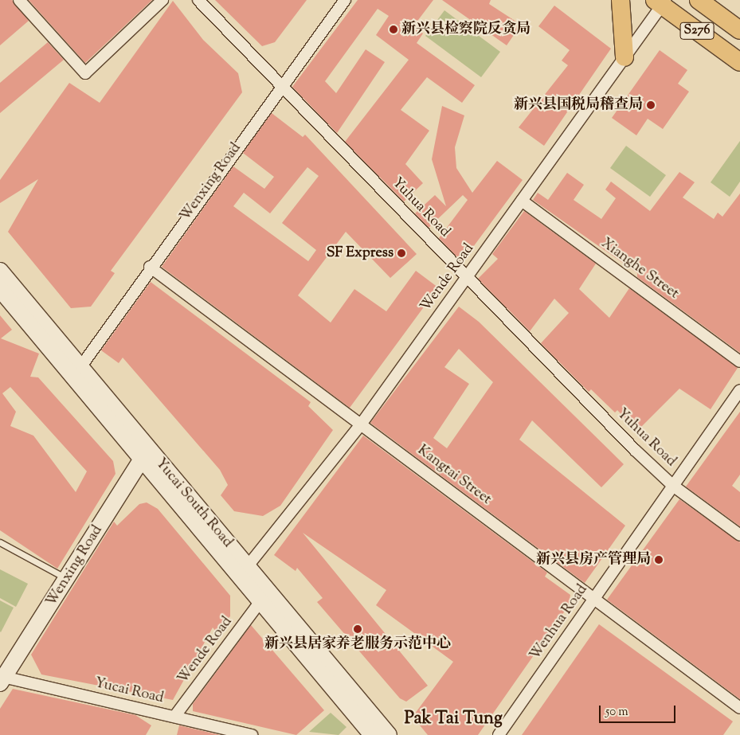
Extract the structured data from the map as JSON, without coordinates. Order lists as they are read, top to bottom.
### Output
{
  "streets": {
    "main road": ["S276"],
    "street": [
      "Wenxing Road",
      "Yuhua Road",
      "Xianghe Street",
      "Wende Road",
      "Kangtai Street",
      "Yucai South Road",
      "Wenhua Road",
      "Yucai Road"
    ]
  },
  "crossings": [
    ["S276", "Wende Road"],
    ["Wenxing Road", "Yuhua Road"],
    ["Wenxing Road", "Kangtai Street"],
    ["Wenxing Road", "Yucai South Road"],
    ["Wenxing Road", "Yucai Road"],
    ["Yuhua Road", "Wende Road"],
    ["Yuhua Road", "Wenhua Road"],
    ["Xianghe Street", "Wende Road"],
    ["Wende Road", "Kangtai Street"],
    ["Wende Road", "Yucai South Road"],
    ["Wende Road", "Yucai Road"],
    ["Kangtai Street", "Wenhua Road"]
  ],
  "districts": ["Pak Tai Tung"],
  "places": [
    "新兴县检察院反贪局",
    "新兴县国税局稽查局",
    "SF Express",
    "新兴县房产管理局",
    "新兴县居家养老服务示范中心"
  ],
  "scale_bar": "50 m"
}
